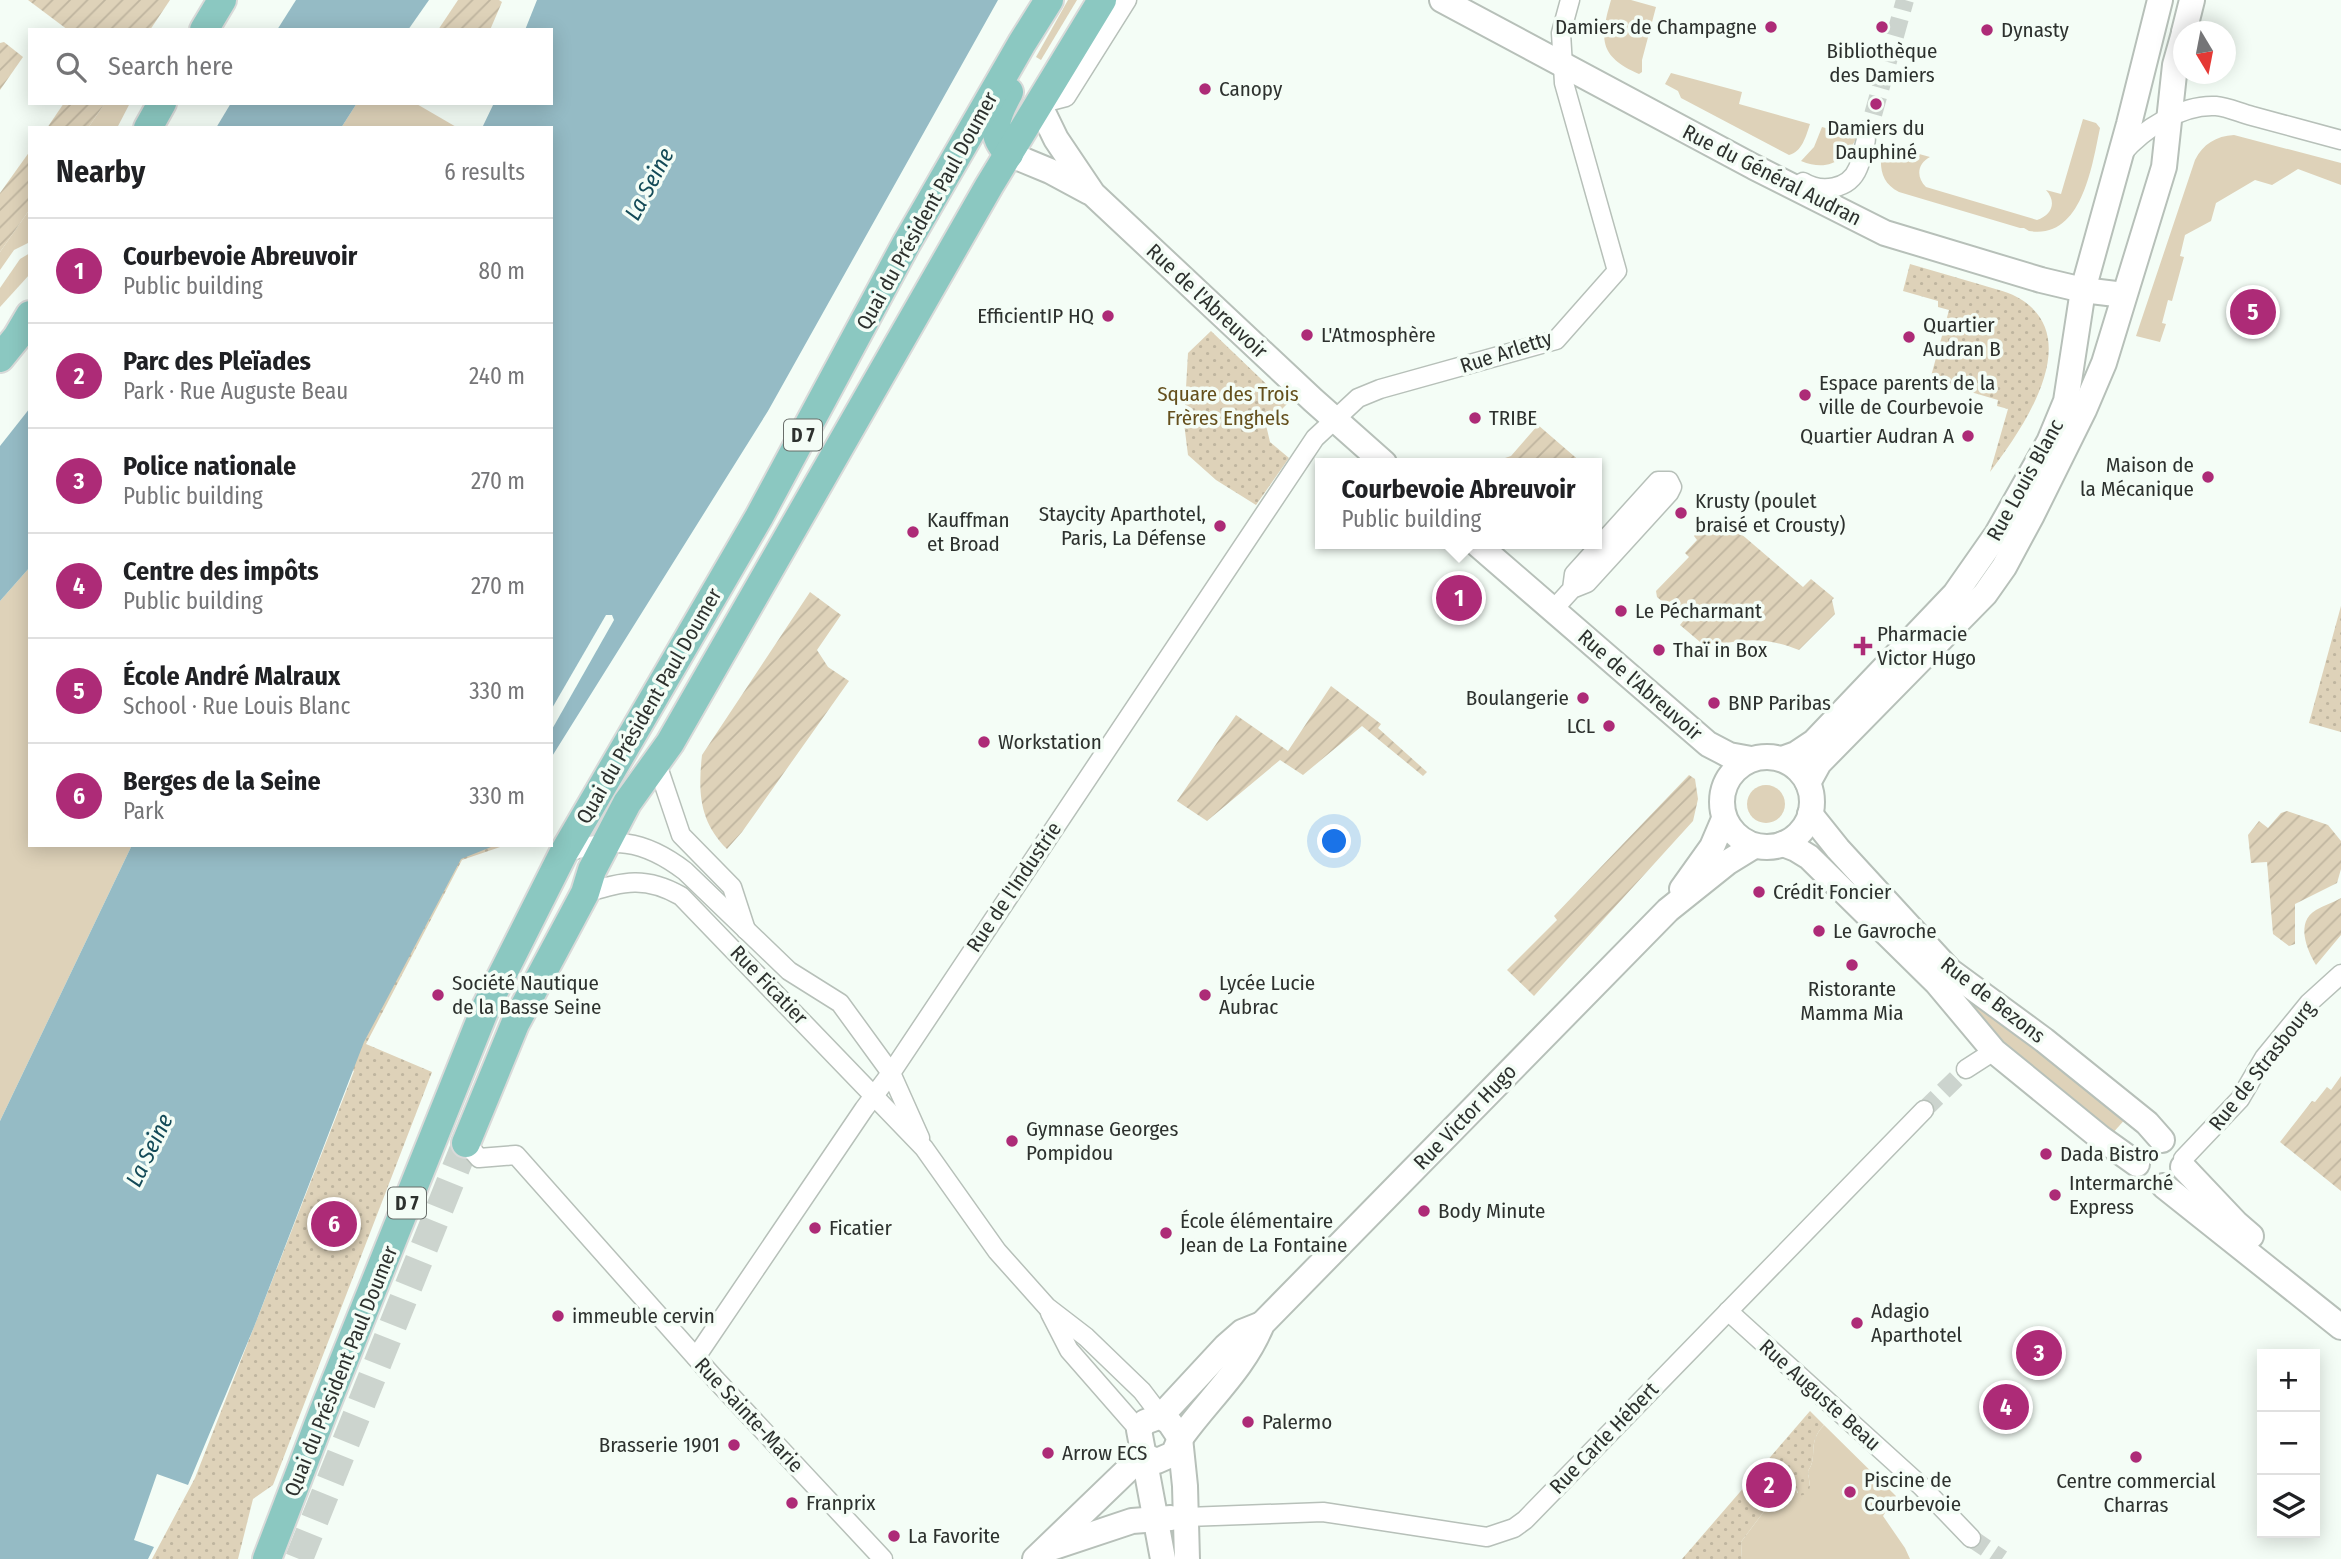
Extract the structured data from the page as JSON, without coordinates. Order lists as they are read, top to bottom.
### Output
{
  "streets": {
    "main road": [
      "Rue du Général Audran",
      "Quai du Président Paul Doumer",
      "Rue de l'Abreuvoir",
      "D 7",
      "Rue Louis Blanc",
      "Rue de Bezons",
      "Rue Victor Hugo"
    ],
    "street": [
      "Rue Arletty",
      "Rue de l'Industrie",
      "Rue Ficatier",
      "Rue de Strasbourg",
      "Rue Auguste Beau",
      "Rue Sainte-Marie",
      "Rue Carle Hébert"
    ]
  },
  "crossings": [
    ["Rue du Général Audran", "Rue Arletty"],
    ["Rue du Général Audran", "Rue Louis Blanc"],
    ["Quai du Président Paul Doumer", "Rue de l'Abreuvoir"],
    ["Quai du Président Paul Doumer", "Rue Ficatier"],
    ["Quai du Président Paul Doumer", "Rue Sainte-Marie"],
    ["Rue de l'Abreuvoir", "Rue Arletty"],
    ["Rue de l'Abreuvoir", "Rue Louis Blanc"],
    ["Rue de l'Abreuvoir", "Rue de l'Industrie"],
    ["Rue de l'Abreuvoir", "Rue de Bezons"],
    ["Rue de l'Abreuvoir", "Rue Victor Hugo"],
    ["Rue Arletty", "Rue de l'Industrie"],
    ["Rue Louis Blanc", "Rue de Bezons"],
    ["Rue Louis Blanc", "Rue Victor Hugo"],
    ["Rue de l'Industrie", "Rue Ficatier"],
    ["Rue de l'Industrie", "Rue Sainte-Marie"],
    ["Rue Ficatier", "Rue Victor Hugo"],
    ["Rue de Bezons", "Rue de Strasbourg"],
    ["Rue de Bezons", "Rue Victor Hugo"],
    ["Rue Auguste Beau", "Rue Carle Hébert"]
  ],
  "water": ["La Seine"],
  "parks": ["Square des Trois Frères Enghels"],
  "places": {
    "other": [
      "Damiers de Champagne",
      "Bibliothèque des Damiers",
      "Dynasty",
      "Canopy",
      "Damiers du Dauphiné",
      "EfficientIP HQ",
      "L'Atmosphère",
      "Quartier Audran B",
      "Espace parents de la ville de Courbevoie",
      "TRIBE",
      "Quartier Audran A",
      "Maison de la Mécanique",
      "Krusty (poulet braisé et Crousty)",
      "Staycity Aparthotel, Paris, La Défense",
      "Kauffman et Broad",
      "Le Pécharmant",
      "Thaï in Box",
      "Boulangerie",
      "BNP Paribas",
      "LCL",
      "Workstation",
      "Crédit Foncier",
      "Le Gavroche",
      "Ristorante Mamma Mia",
      "Société Nautique de la Basse Seine",
      "Lycée Lucie Aubrac",
      "Gymnase Georges Pompidou",
      "Dada Bistro",
      "Intermarché Express",
      "Body Minute",
      "Ficatier",
      "École élémentaire Jean de La Fontaine",
      "immeuble cervin",
      "Adagio Aparthotel",
      "Palermo",
      "Brasserie 1901",
      "Arrow ECS",
      "Centre commercial Charras",
      "Piscine de Courbevoie",
      "Franprix",
      "La Favorite"
    ],
    "health": ["Pharmacie Victor Hugo"]
  },
  "north": "bottom",
  "page": {
    "search": "Search here",
    "heading": ["Nearby", "6 results"],
    "list": [
      {
        "mark": "1",
        "name": "Courbevoie Abreuvoir",
        "note": "Public building",
        "value": "80 m"
      },
      {
        "mark": "2",
        "name": "Parc des Pleïades",
        "note": "Park · Rue Auguste Beau",
        "value": "240 m"
      },
      {
        "mark": "3",
        "name": "Police nationale",
        "note": "Public building",
        "value": "270 m"
      },
      {
        "mark": "4",
        "name": "Centre des impôts",
        "note": "Public building",
        "value": "270 m"
      },
      {
        "mark": "5",
        "name": "École André Malraux",
        "note": "School · Rue Louis Blanc",
        "value": "330 m"
      },
      {
        "mark": "6",
        "name": "Berges de la Seine",
        "note": "Park",
        "value": "330 m"
      }
    ],
    "pins": [
      "5",
      "1",
      "6",
      "3",
      "4",
      "2"
    ],
    "popup": ["Courbevoie Abreuvoir", "Public building"],
    "map_buttons": ["+", "−"]
  }
}
